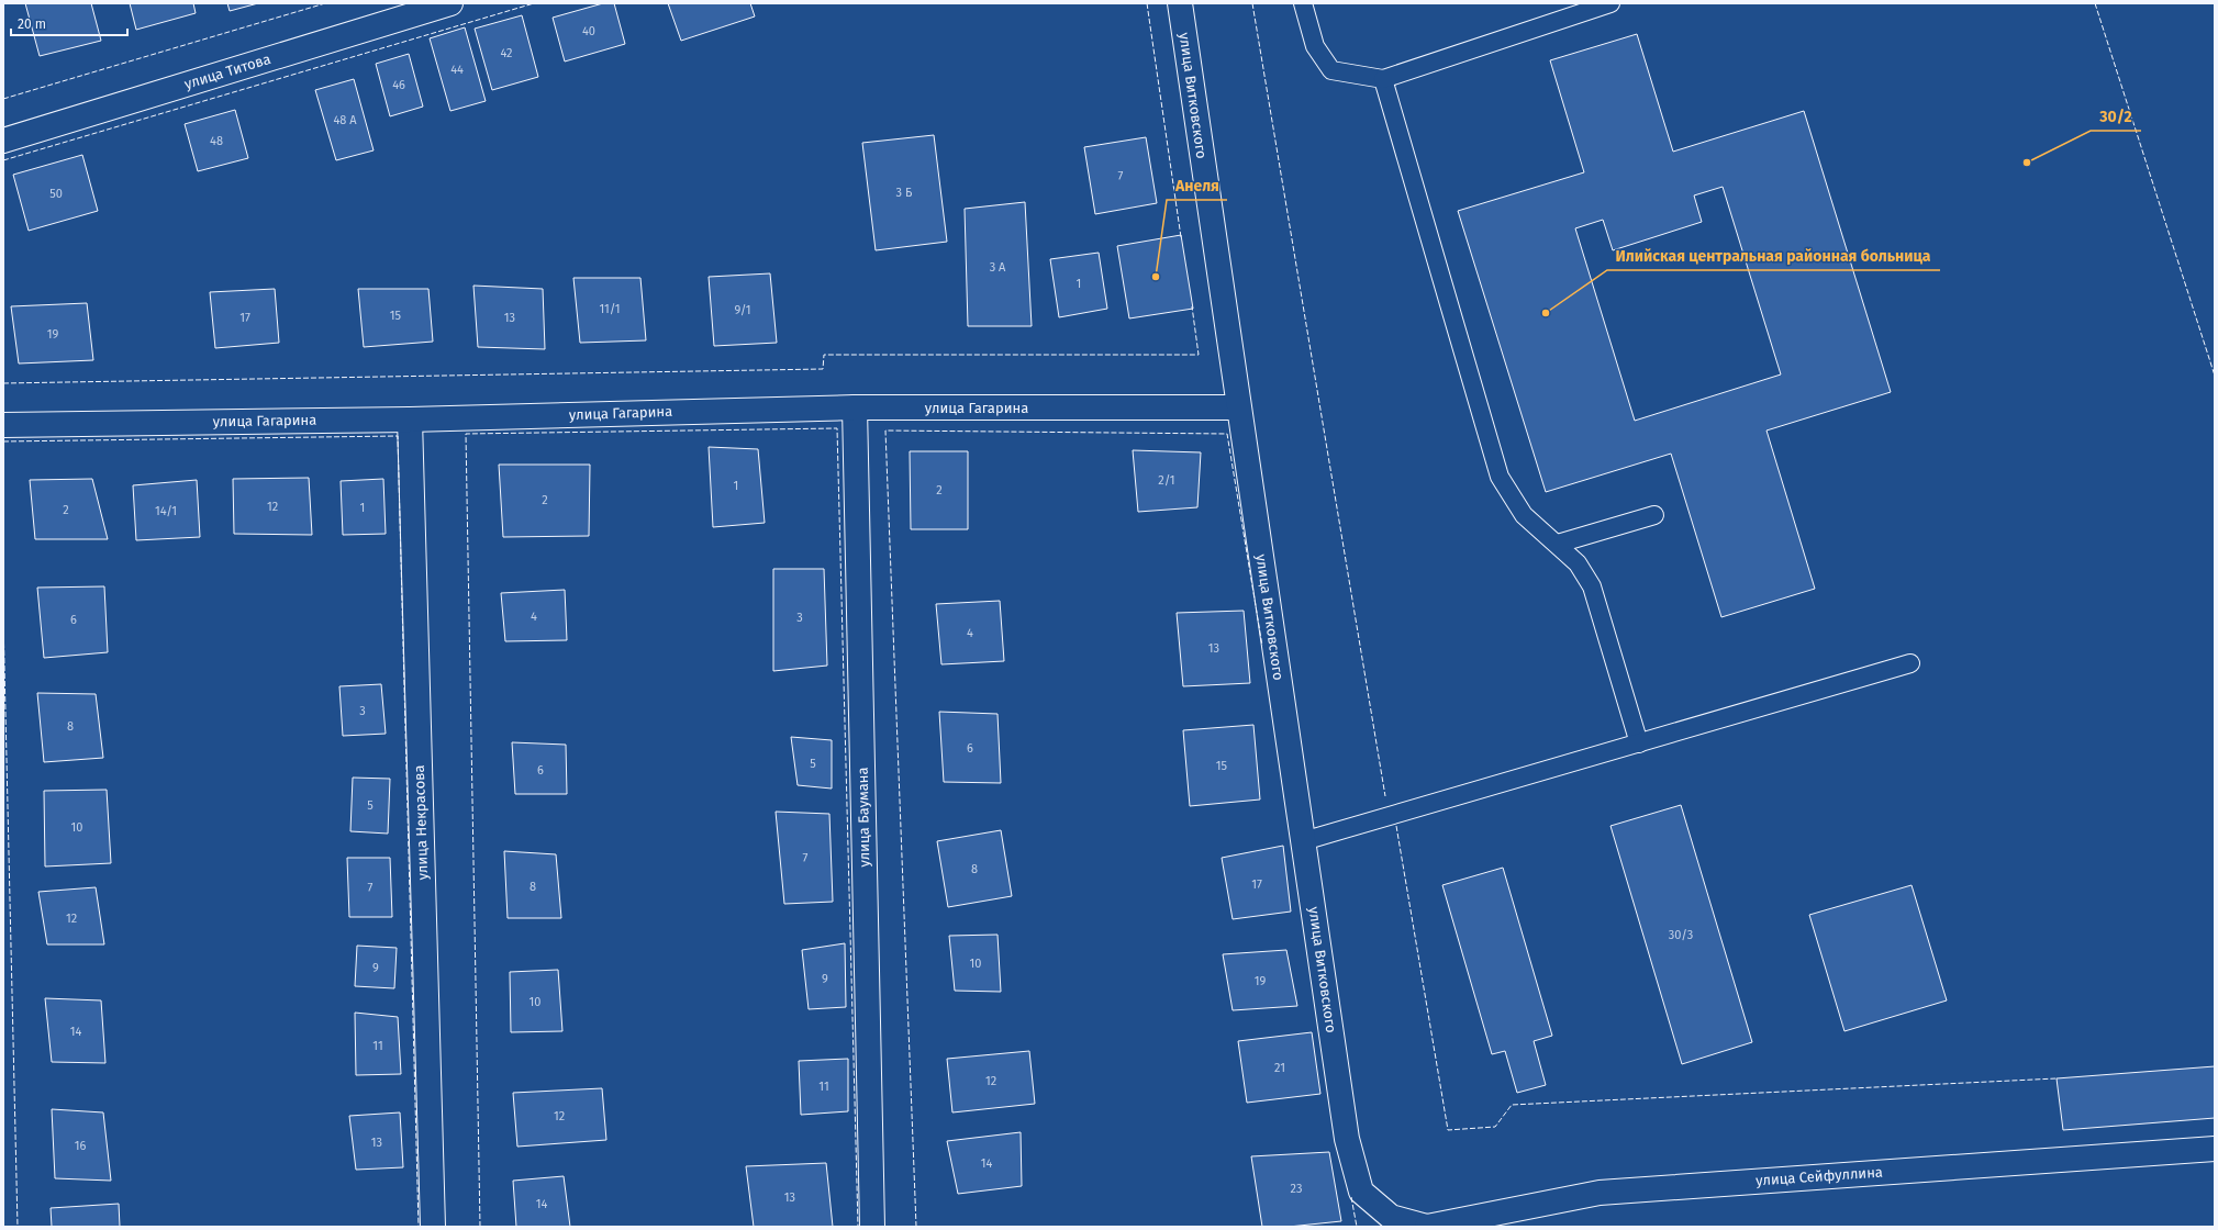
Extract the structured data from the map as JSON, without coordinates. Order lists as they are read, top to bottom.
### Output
{
  "streets": {
    "street": [
      "улица Титова",
      "улица Витковского",
      "улица Гагарина",
      "улица Баумана",
      "улица Некрасова",
      "улица Сейфуллина"
    ]
  },
  "crossings": [
    ["улица Витковского", "улица Гагарина"],
    ["улица Витковского", "улица Сейфуллина"],
    ["улица Гагарина", "улица Баумана"],
    ["улица Гагарина", "улица Некрасова"]
  ],
  "places": ["30/2", "Анеля", "Илийская центральная районная больница"],
  "house_numbers": [
    "40",
    "42",
    "44",
    "46",
    "48 А",
    "48",
    "7",
    "3 Б",
    "50",
    "3 А",
    "1",
    "11/1",
    "9/1",
    "15",
    "17",
    "13",
    "19",
    "2/1",
    "1",
    "2",
    "2",
    "12",
    "1",
    "2",
    "14/1",
    "4",
    "3",
    "6",
    "4",
    "13",
    "3",
    "8",
    "6",
    "5",
    "15",
    "6",
    "5",
    "10",
    "7",
    "8",
    "17",
    "8",
    "7",
    "12",
    "30/3",
    "10",
    "9",
    "9",
    "19",
    "10",
    "14",
    "11",
    "21",
    "12",
    "11",
    "12",
    "13",
    "16",
    "14",
    "23",
    "13",
    "14"
  ],
  "scale_bar": "20 m"
}
